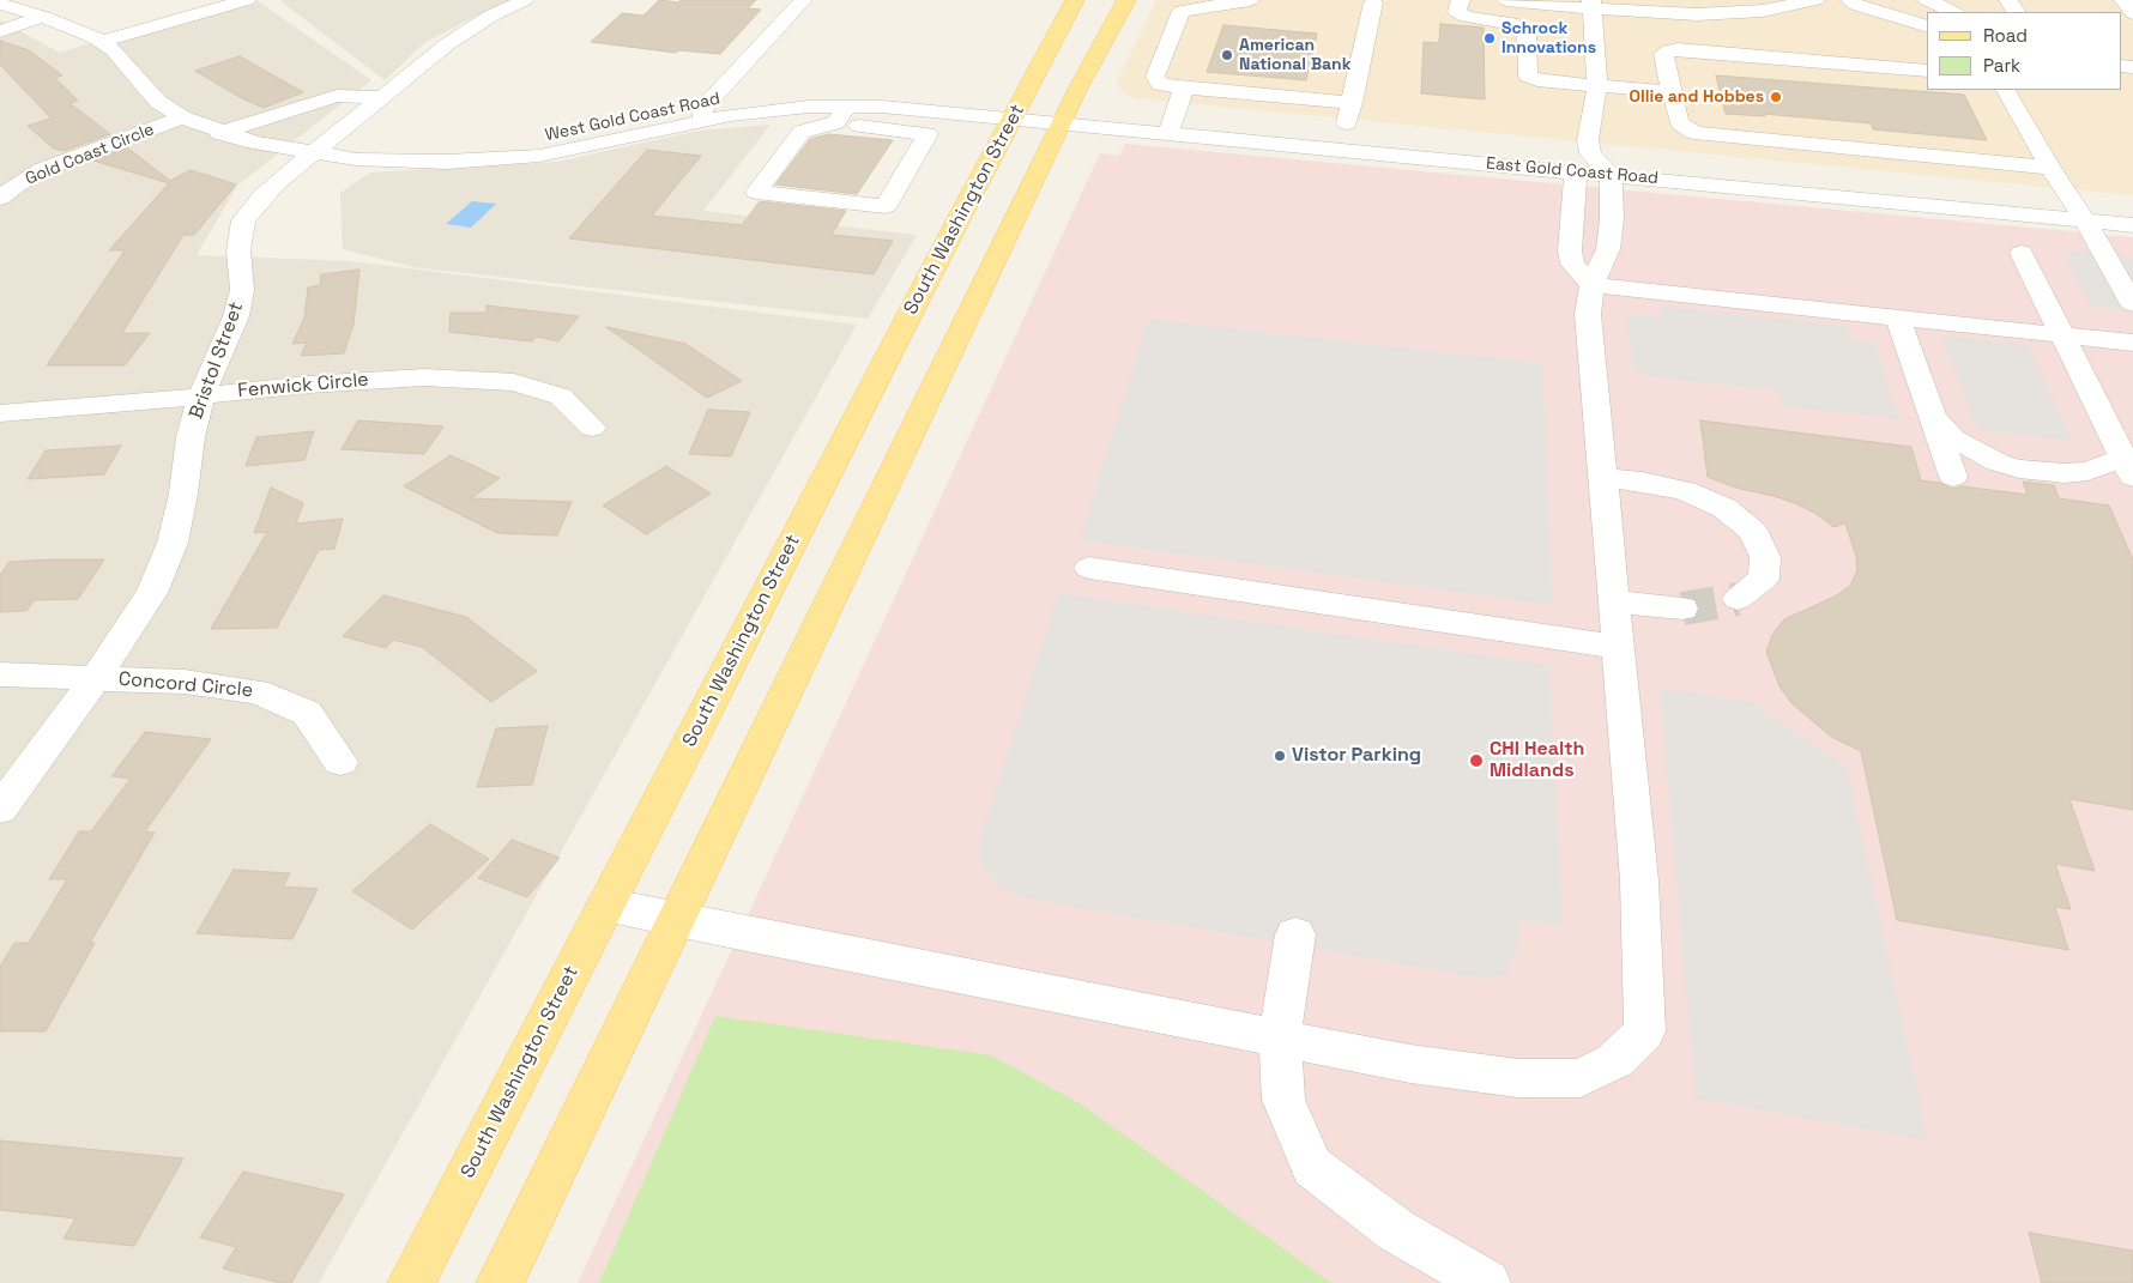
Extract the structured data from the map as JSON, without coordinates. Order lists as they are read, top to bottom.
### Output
{
  "streets": {
    "main road": ["South Washington Street"],
    "street": [
      "West Gold Coast Road",
      "Gold Coast Circle",
      "East Gold Coast Road",
      "Bristol Street",
      "Fenwick Circle",
      "Concord Circle"
    ]
  },
  "crossings": [
    ["West Gold Coast Road", "Gold Coast Circle"],
    ["West Gold Coast Road", "East Gold Coast Road"],
    ["West Gold Coast Road", "South Washington Street"],
    ["West Gold Coast Road", "Bristol Street"],
    ["East Gold Coast Road", "South Washington Street"],
    ["Bristol Street", "Fenwick Circle"],
    ["Bristol Street", "Concord Circle"]
  ],
  "places": [
    "Schrock Innovations",
    "American National Bank",
    "Ollie and Hobbes",
    "Vistor Parking",
    "CHI Health Midlands"
  ],
  "legend": ["Road", "Park"]
}
